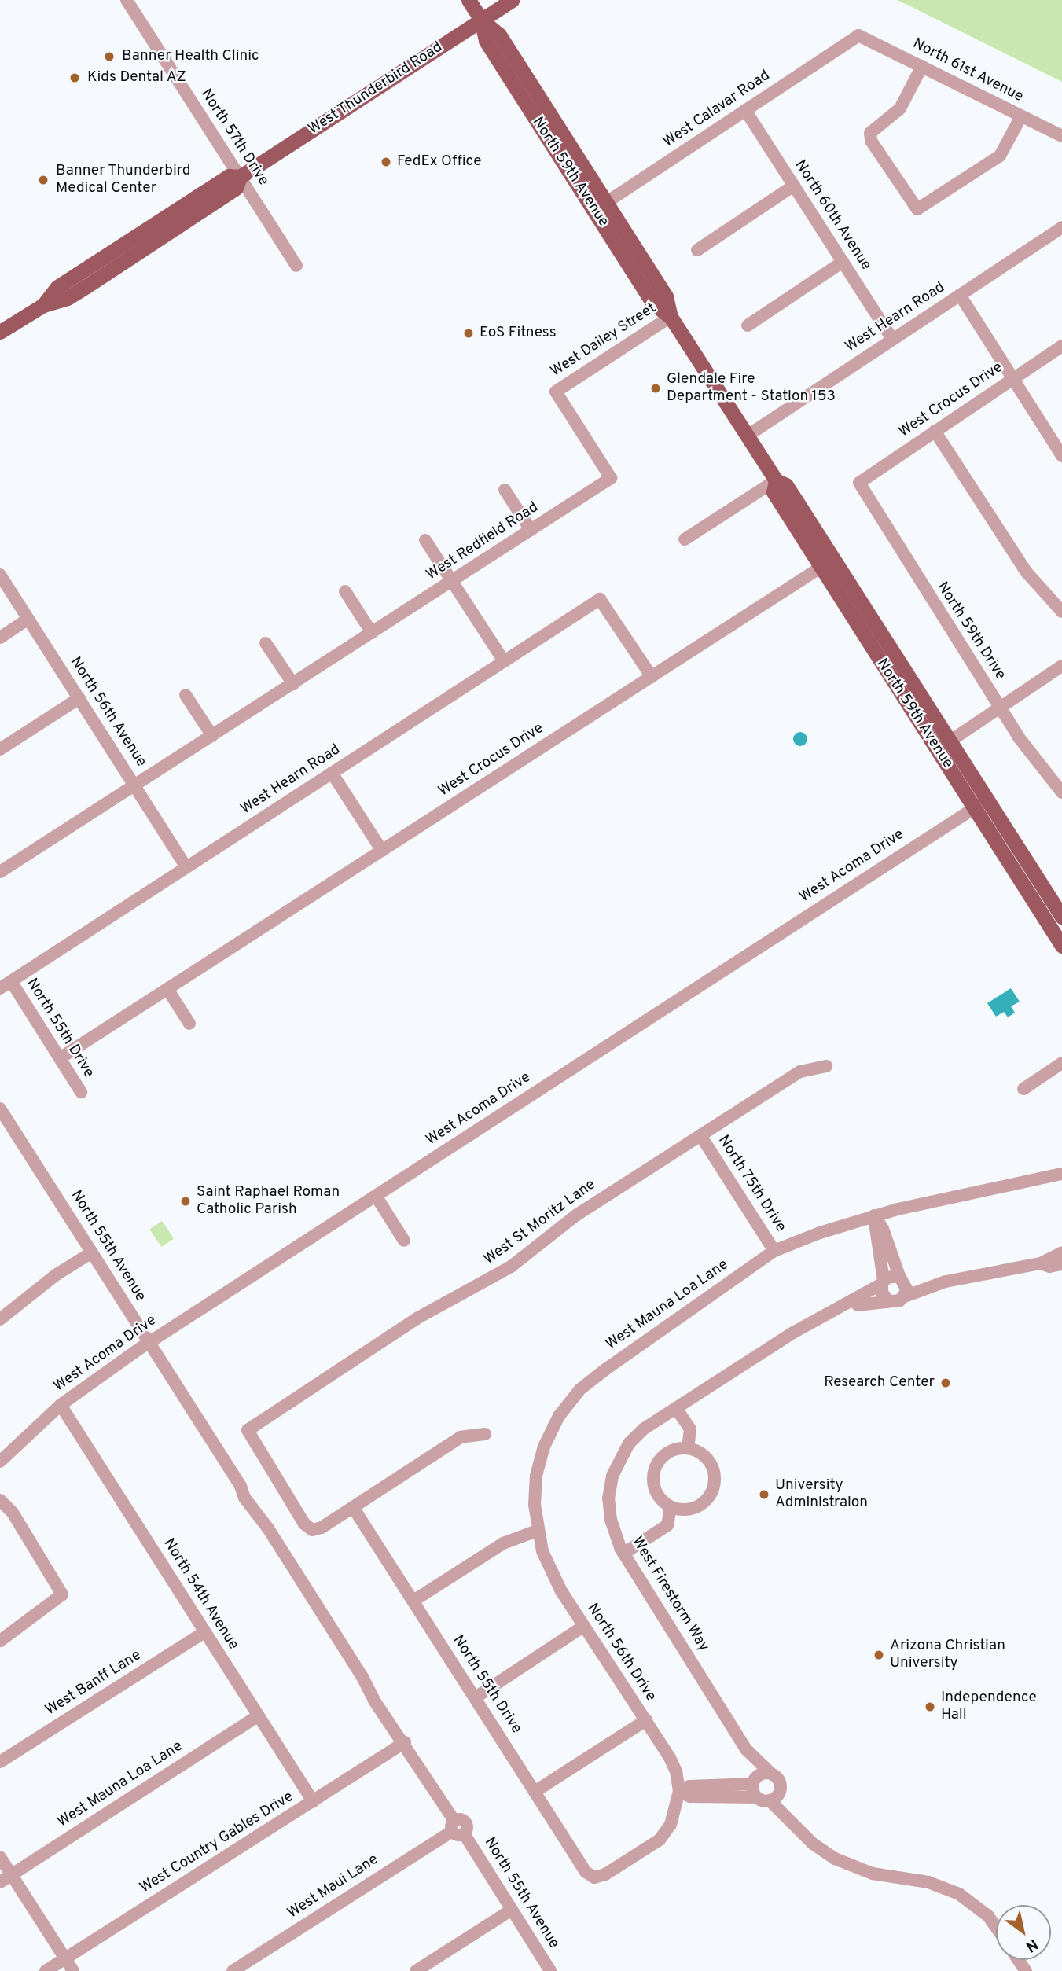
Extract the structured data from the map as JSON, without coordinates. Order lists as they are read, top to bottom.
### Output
{
  "streets": {
    "main road": ["West Thunderbird Road", "North 59th Avenue"],
    "street": [
      "North 61st Avenue",
      "West Calavar Road",
      "North 57th Drive",
      "North 60th Avenue",
      "West Hearn Road",
      "West Dailey Street",
      "West Crocus Drive",
      "West Redfield Road",
      "North 59th Drive",
      "North 56th Avenue",
      "West Acoma Drive",
      "North 55th Drive",
      "North 75th Drive",
      "West St Moritz Lane",
      "North 55th Avenue",
      "West Mauna Loa Lane",
      "North 54th Avenue",
      "West Firestorm Way",
      "North 56th Drive",
      "West Banff Lane",
      "West Country Gables Drive",
      "West Maui Lane"
    ]
  },
  "crossings": [
    ["North 61st Avenue", "West Calavar Road"],
    ["West Thunderbird Road", "North 57th Drive"],
    ["West Thunderbird Road", "North 59th Avenue"],
    ["West Calavar Road", "North 59th Avenue"],
    ["West Calavar Road", "North 60th Avenue"],
    ["North 59th Avenue", "West Hearn Road"],
    ["North 59th Avenue", "West Dailey Street"],
    ["North 59th Avenue", "West Crocus Drive"],
    ["North 59th Avenue", "West Acoma Drive"],
    ["North 60th Avenue", "West Hearn Road"],
    ["West Hearn Road", "West Crocus Drive"],
    ["West Hearn Road", "North 56th Avenue"],
    ["West Hearn Road", "North 55th Drive"],
    ["West Dailey Street", "West Redfield Road"],
    ["West Crocus Drive", "North 59th Drive"],
    ["West Crocus Drive", "North 55th Drive"],
    ["West Redfield Road", "North 56th Avenue"],
    ["West Acoma Drive", "North 55th Avenue"],
    ["West Acoma Drive", "North 54th Avenue"],
    ["North 55th Drive", "West St Moritz Lane"],
    ["North 55th Drive", "North 56th Drive"],
    ["North 75th Drive", "West St Moritz Lane"],
    ["North 75th Drive", "West Mauna Loa Lane"],
    ["North 55th Avenue", "West Country Gables Drive"],
    ["North 55th Avenue", "West Maui Lane"],
    ["West Mauna Loa Lane", "North 54th Avenue"],
    ["West Mauna Loa Lane", "North 56th Drive"],
    ["North 54th Avenue", "West Banff Lane"],
    ["North 54th Avenue", "West Country Gables Drive"]
  ],
  "places": [
    "Banner Health Clinic",
    "Kids Dental AZ",
    "FedEx Office",
    "Banner Thunderbird Medical Center",
    "EoS Fitness",
    "Glendale Fire Department - Station 153",
    "Saint Raphael Roman Catholic Parish",
    "Research Center",
    "University Administraion",
    "Arizona Christian University",
    "Independence Hall"
  ],
  "north": "bottom right"
}
